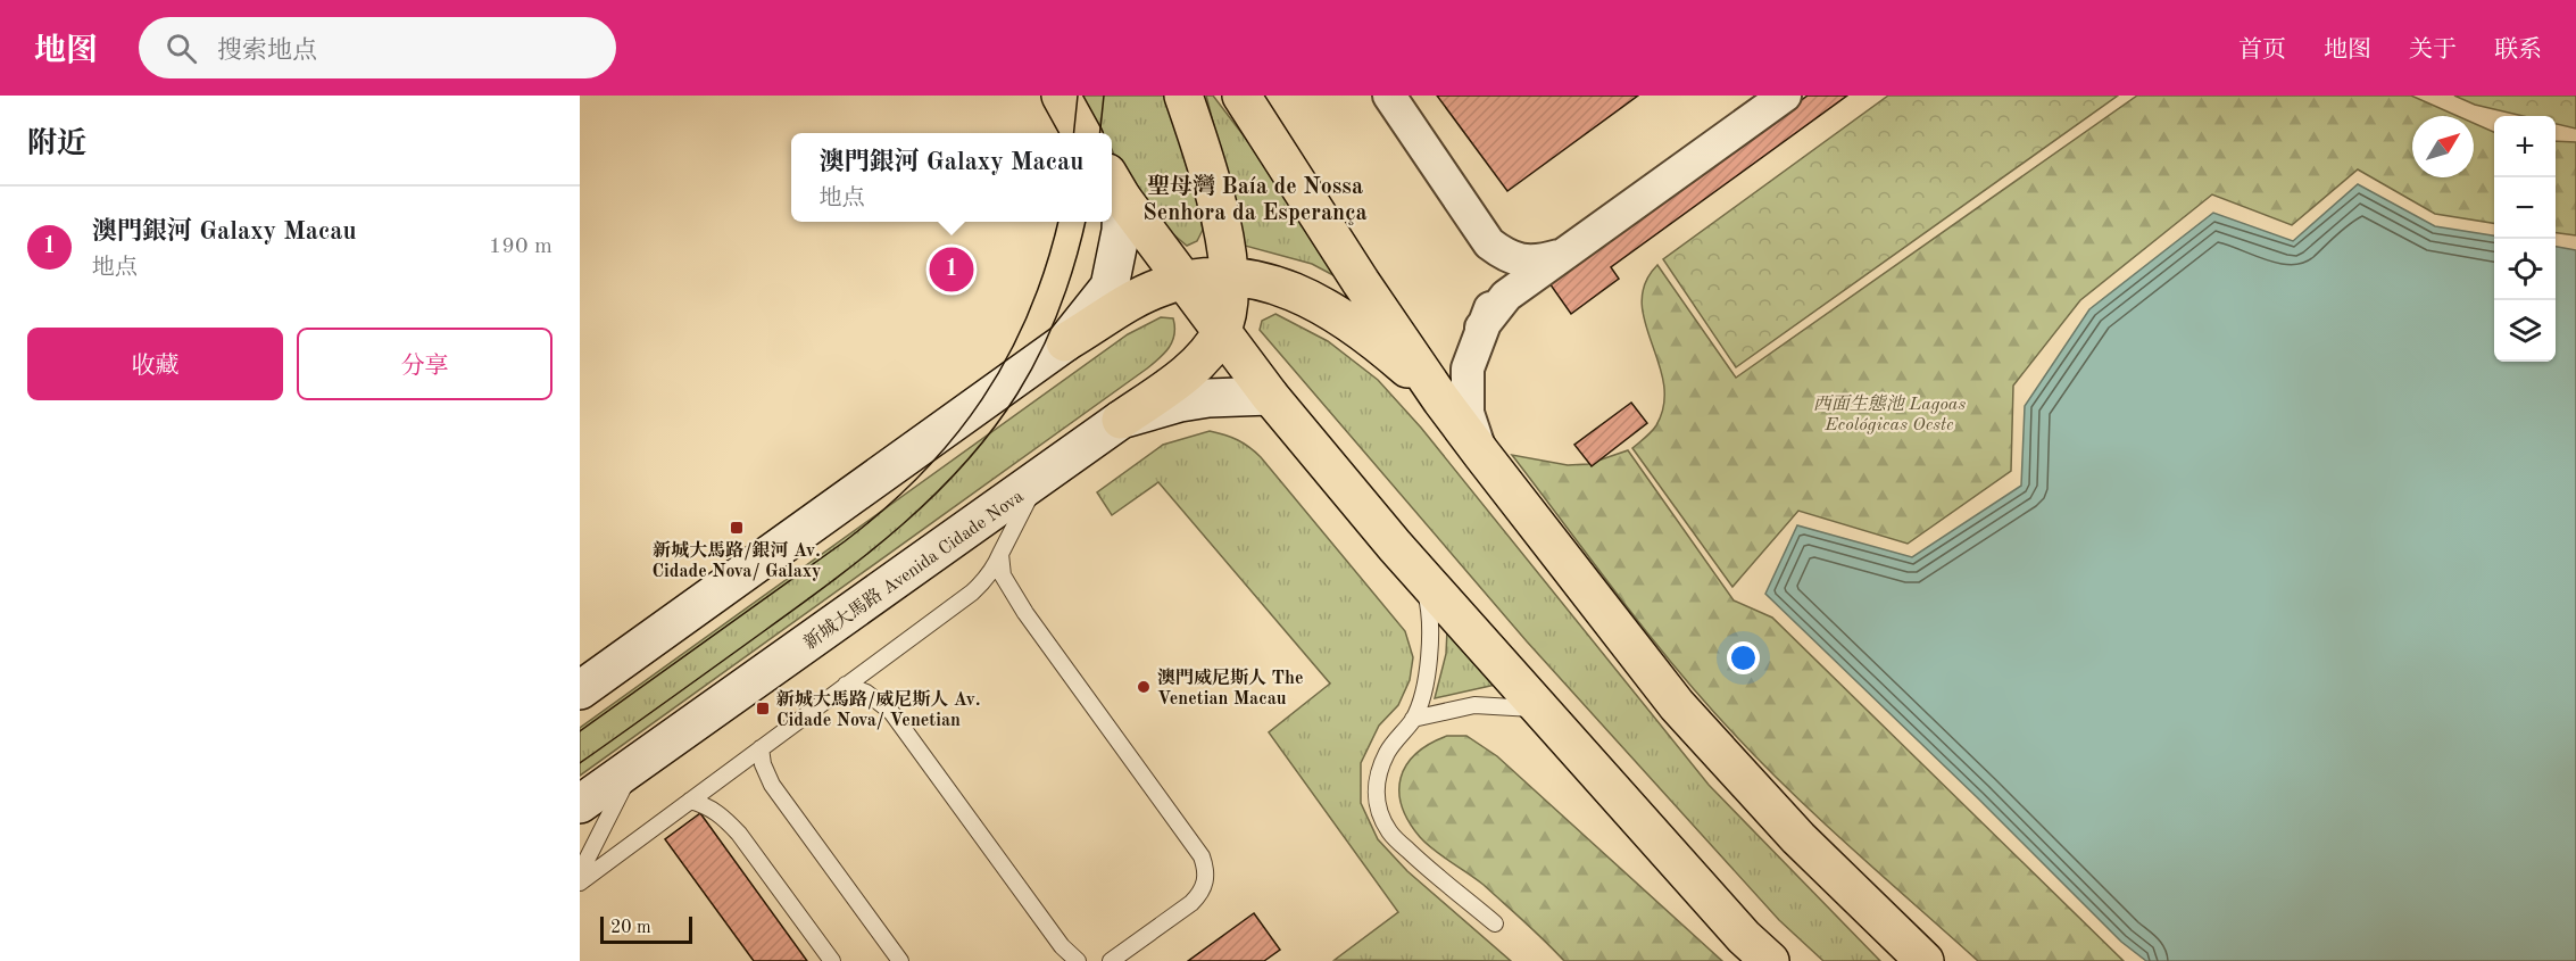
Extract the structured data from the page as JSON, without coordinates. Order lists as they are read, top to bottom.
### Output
{
  "streets": {
    "main road": ["新城大馬路 Avenida Cidade Nova"]
  },
  "districts": ["聖母灣 Baía de Nossa Senhora da Esperança"],
  "parks": ["西面生態池 Lagoas Ecológicas Oeste"],
  "places": {
    "transit": ["新城大馬路/銀河 Av. Cidade Nova/ Galaxy", "新城大馬路/威尼斯人 Av. Cidade Nova/ Venetian"],
    "other": ["澳門威尼斯人 The Venetian Macau"]
  },
  "scale_bar": "20 m",
  "north": "top right",
  "page": {
    "header": "地图",
    "search": "搜索地点",
    "nav": [
      "首页",
      "地图",
      "关于",
      "联系"
    ],
    "heading": "附近",
    "map_buttons": ["+", "−"],
    "popup": ["澳門銀河 Galaxy Macau", "地点"],
    "list": [
      {
        "mark": "1",
        "name": "澳門銀河 Galaxy Macau",
        "note": "地点",
        "value": "190 m"
      }
    ],
    "pins": "1",
    "buttons": ["收藏", "分享"],
    "scale": "20 m"
  }
}
